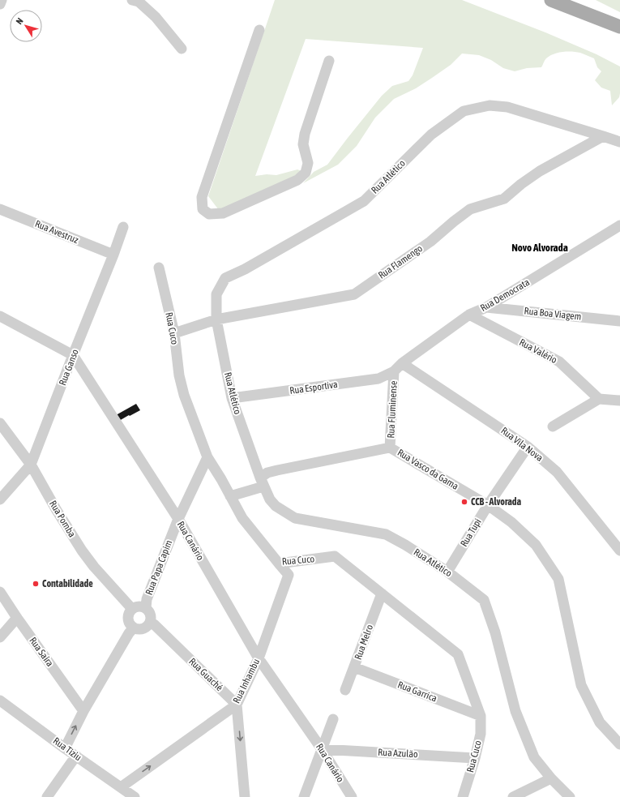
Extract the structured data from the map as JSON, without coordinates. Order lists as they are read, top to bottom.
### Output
{
  "streets": {
    "street": [
      "Rua Atlético",
      "Rua Avestruz",
      "Rua Flamengo",
      "Rua Democrata",
      "Rua Boa Viagem",
      "Rua Cuco",
      "Rua Valério",
      "Rua Ganso",
      "Rua Esportiva",
      "Rua Fluminense",
      "Rua Vila Nova",
      "Rua Vasco da Gama",
      "Rua Pomba",
      "Rua Tupi",
      "Rua Canário",
      "Rua Papa Capim",
      "Rua Melro",
      "Rua Saíra",
      "Rua Guaché",
      "Rua Inhambu",
      "Rua Garrica",
      "Rua Tiziu",
      "Rua Azulão"
    ]
  },
  "crossings": [
    ["Rua Atlético", "Rua Flamengo"],
    ["Rua Atlético", "Rua Esportiva"],
    ["Rua Atlético", "Rua Vasco da Gama"],
    ["Rua Atlético", "Rua Tupi"],
    ["Rua Avestruz", "Rua Ganso"],
    ["Rua Flamengo", "Rua Cuco"],
    ["Rua Democrata", "Rua Boa Viagem"],
    ["Rua Democrata", "Rua Valério"],
    ["Rua Democrata", "Rua Esportiva"],
    ["Rua Democrata", "Rua Fluminense"],
    ["Rua Democrata", "Rua Vila Nova"],
    ["Rua Cuco", "Rua Vasco da Gama"],
    ["Rua Cuco", "Rua Papa Capim"],
    ["Rua Cuco", "Rua Melro"],
    ["Rua Cuco", "Rua Inhambu"],
    ["Rua Cuco", "Rua Garrica"],
    ["Rua Cuco", "Rua Azulão"],
    ["Rua Ganso", "Rua Pomba"],
    ["Rua Ganso", "Rua Canário"],
    ["Rua Esportiva", "Rua Fluminense"],
    ["Rua Fluminense", "Rua Vasco da Gama"],
    ["Rua Vila Nova", "Rua Tupi"],
    ["Rua Vasco da Gama", "Rua Tupi"],
    ["Rua Pomba", "Rua Papa Capim"],
    ["Rua Pomba", "Rua Guaché"],
    ["Rua Canário", "Rua Papa Capim"],
    ["Rua Canário", "Rua Inhambu"],
    ["Rua Canário", "Rua Azulão"],
    ["Rua Papa Capim", "Rua Guaché"],
    ["Rua Melro", "Rua Garrica"],
    ["Rua Guaché", "Rua Inhambu"],
    ["Rua Inhambu", "Rua Tiziu"]
  ],
  "one_way": ["Rua Inhambu"],
  "districts": ["Novo Alvorada"],
  "places": ["CCB - Alvorada", "Contabilidade"],
  "north": "top left"
}
